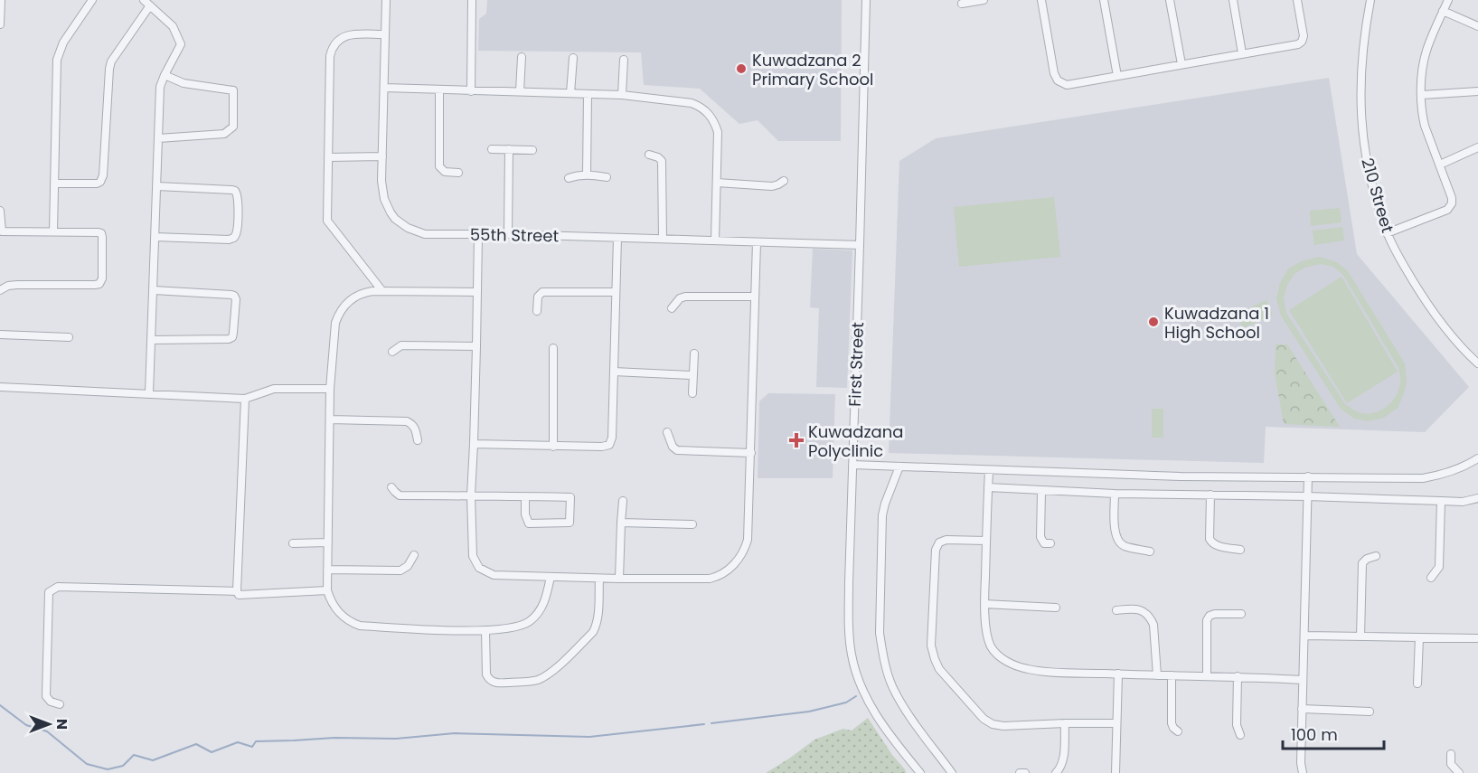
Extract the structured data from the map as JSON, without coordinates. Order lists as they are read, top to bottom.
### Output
{
  "streets": {
    "street": ["210 Street", "55th Street", "First Street"]
  },
  "crossings": [
    ["55th Street", "First Street"]
  ],
  "places": {
    "other": ["Kuwadzana 2 Primary School", "Kuwadzana 1 High School"],
    "health": ["Kuwadzana Polyclinic"]
  },
  "scale_bar": "100 m",
  "north": "right"
}
